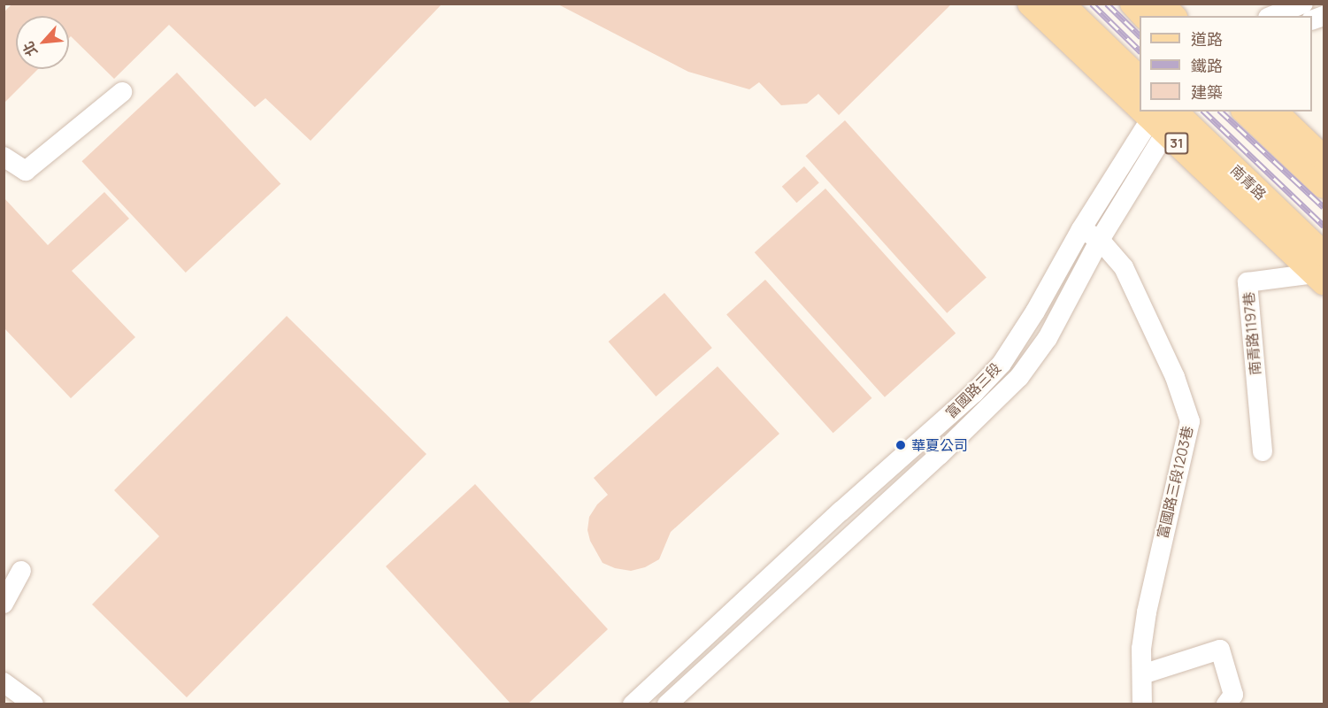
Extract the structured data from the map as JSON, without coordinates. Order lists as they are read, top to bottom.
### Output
{
  "streets": {
    "main road": ["31", "南青路"],
    "street": ["南青路1197巷", "富國路三段", "富國路三段1203巷"]
  },
  "crossings": [
    ["南青路", "南青路1197巷"],
    ["南青路", "富國路三段"],
    ["富國路三段", "富國路三段1203巷"]
  ],
  "places": ["華夏公司"],
  "legend": ["道路", "鐵路", "建築"],
  "north": "bottom left"
}
